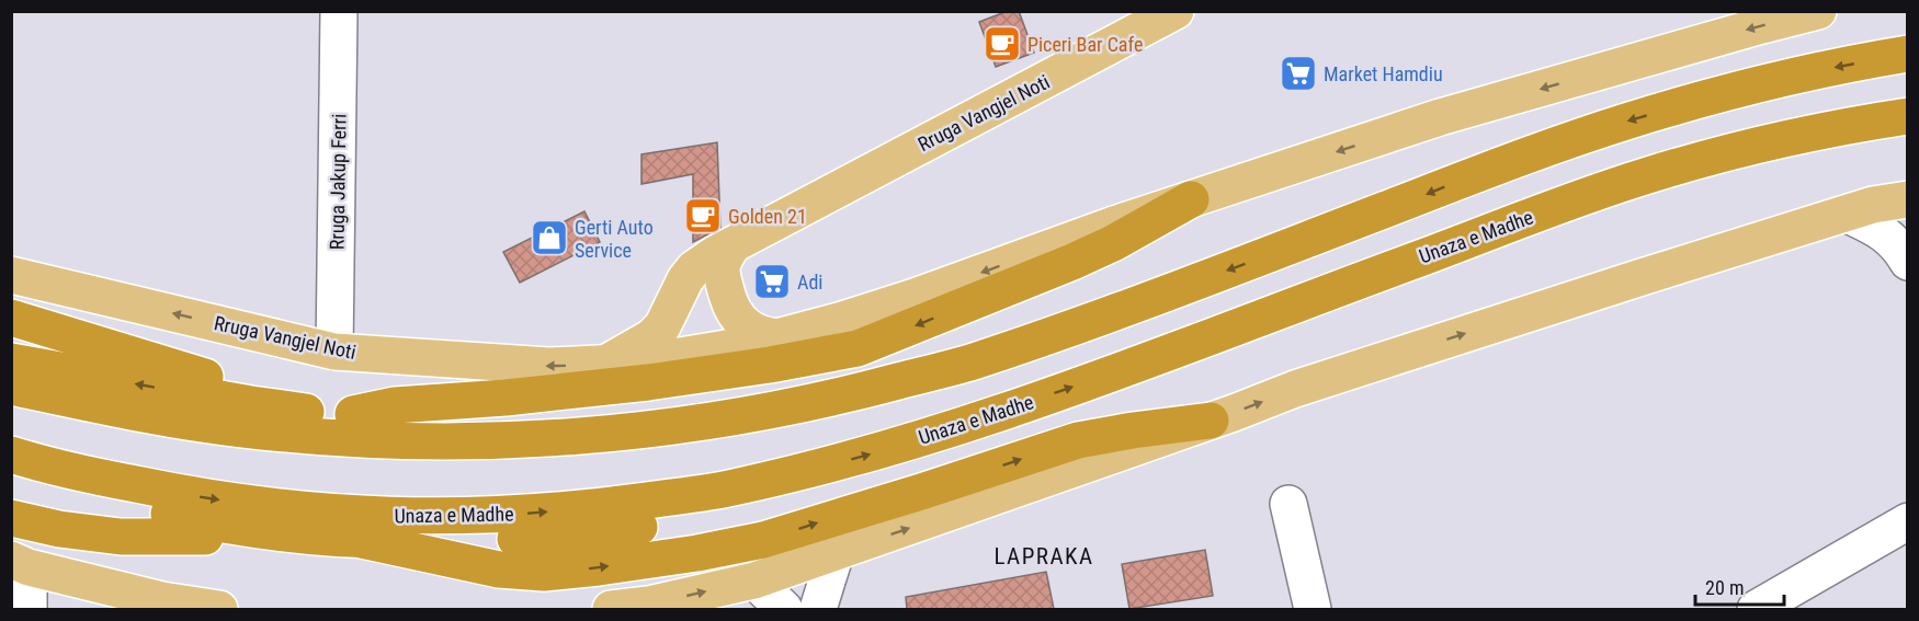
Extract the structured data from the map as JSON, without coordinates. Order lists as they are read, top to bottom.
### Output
{
  "streets": {
    "highway": ["Unaza e Madhe"],
    "main road": ["Rruga Vangjel Noti"],
    "street": ["Rruga Jakup Ferri"]
  },
  "crossings": [
    ["Rruga Vangjel Noti", "Rruga Jakup Ferri"]
  ],
  "districts": ["LAPRAKA"],
  "places": {
    "cafe": ["Piceri Bar Cafe", "Golden 21"],
    "supermarket": ["Market Hamdiu", "Adi"],
    "shop": ["Gerti Auto Service"]
  },
  "scale_bar": "20 m"
}
